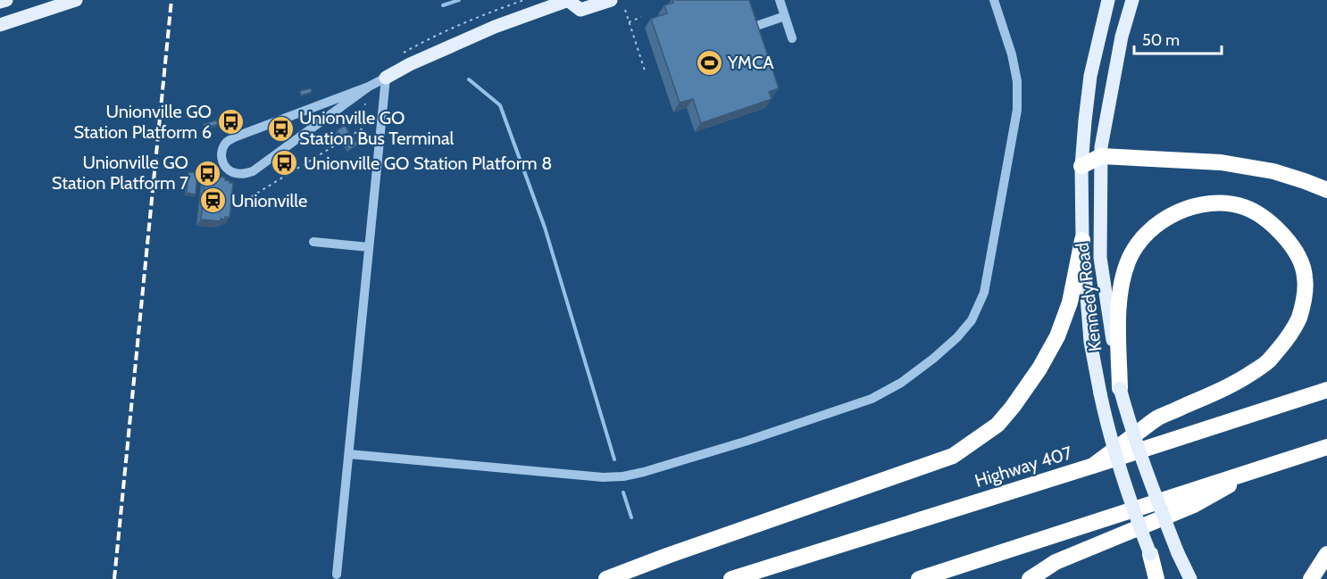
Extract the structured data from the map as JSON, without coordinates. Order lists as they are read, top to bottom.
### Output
{
  "streets": {
    "highway": ["Highway 407"],
    "main road": ["Kennedy Road"]
  },
  "places": {
    "sports": ["YMCA"],
    "bus stop": [
      "Unionville GO Station Platform 6",
      "Unionville GO Station Bus Terminal",
      "Unionville GO Station Platform 8",
      "Unionville GO Station Platform 7"
    ],
    "station": ["Unionville"]
  },
  "scale_bar": "50 m"
}
